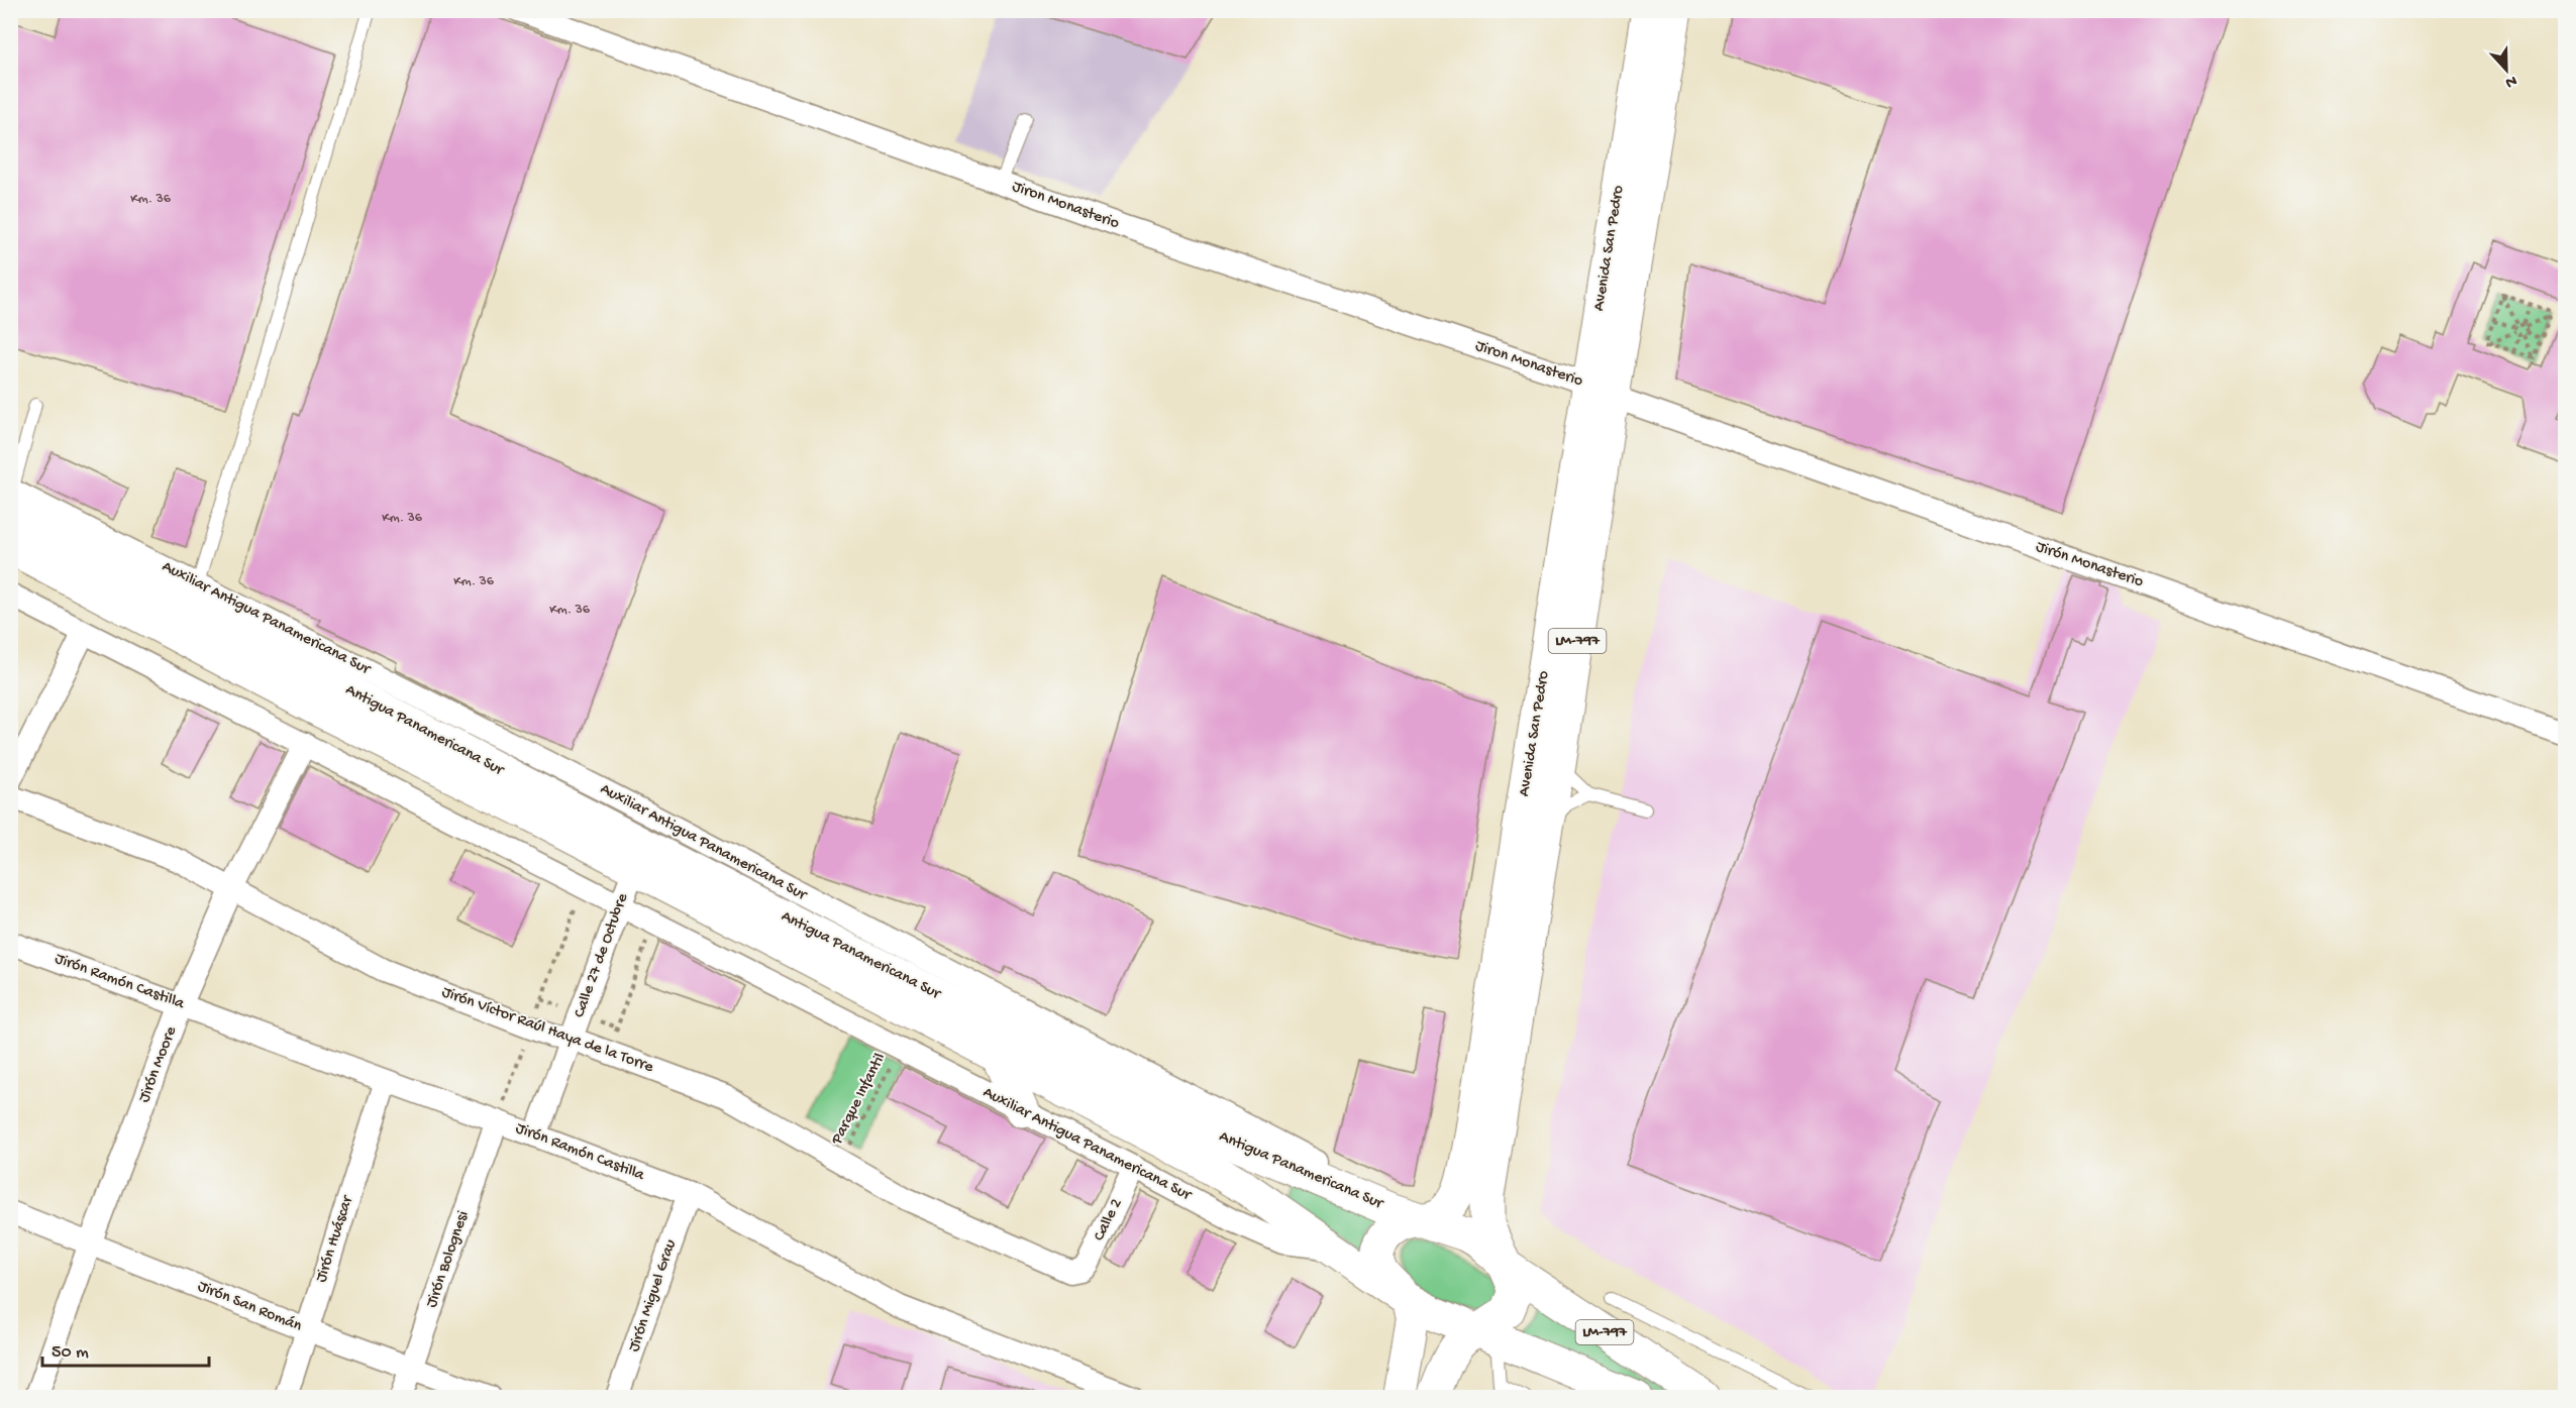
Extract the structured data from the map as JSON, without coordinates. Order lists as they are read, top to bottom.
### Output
{
  "streets": {
    "main road": ["Avenida San Pedro", "LM-797", "Antigua Panamericana Sur"],
    "street": [
      "Jiron Monasterio",
      "Jirón Monasterio",
      "Auxiliar Antigua Panamericana Sur",
      "Calle 27 de Octubre",
      "Jirón Ramón Castilla",
      "Jirón Víctor Raúl Haya de la Torre",
      "Jirón Moore",
      "Calle 2",
      "Jirón Huáscar",
      "Jirón Bolognesi",
      "Jirón Miguel Grau",
      "Jirón San Román"
    ],
    "path": ["Parque Infantil"]
  },
  "crossings": [
    ["Jiron Monasterio", "Avenida San Pedro"],
    ["Jiron Monasterio", "Jirón Monasterio"],
    ["Avenida San Pedro", "Jirón Monasterio"],
    ["Avenida San Pedro", "Antigua Panamericana Sur"],
    ["Auxiliar Antigua Panamericana Sur", "Antigua Panamericana Sur"],
    ["Auxiliar Antigua Panamericana Sur", "Calle 27 de Octubre"],
    ["Auxiliar Antigua Panamericana Sur", "Parque Infantil"],
    ["Auxiliar Antigua Panamericana Sur", "Calle 2"],
    ["Antigua Panamericana Sur", "Calle 27 de Octubre"],
    ["Calle 27 de Octubre", "Jirón Ramón Castilla"],
    ["Calle 27 de Octubre", "Jirón Víctor Raúl Haya de la Torre"],
    ["Jirón Ramón Castilla", "Jirón Moore"],
    ["Jirón Ramón Castilla", "Jirón Huáscar"],
    ["Jirón Ramón Castilla", "Jirón Bolognesi"],
    ["Jirón Ramón Castilla", "Jirón Miguel Grau"],
    ["Jirón Víctor Raúl Haya de la Torre", "Jirón Moore"],
    ["Jirón Víctor Raúl Haya de la Torre", "Parque Infantil"],
    ["Jirón Víctor Raúl Haya de la Torre", "Calle 2"],
    ["Jirón Moore", "Jirón San Román"],
    ["Jirón Huáscar", "Jirón San Román"],
    ["Jirón Bolognesi", "Jirón San Román"]
  ],
  "house_numbers": [
    "Km. 36",
    "Km. 36",
    "Km. 36",
    "Km. 36"
  ],
  "scale_bar": "50 m",
  "north": "bottom"
}
